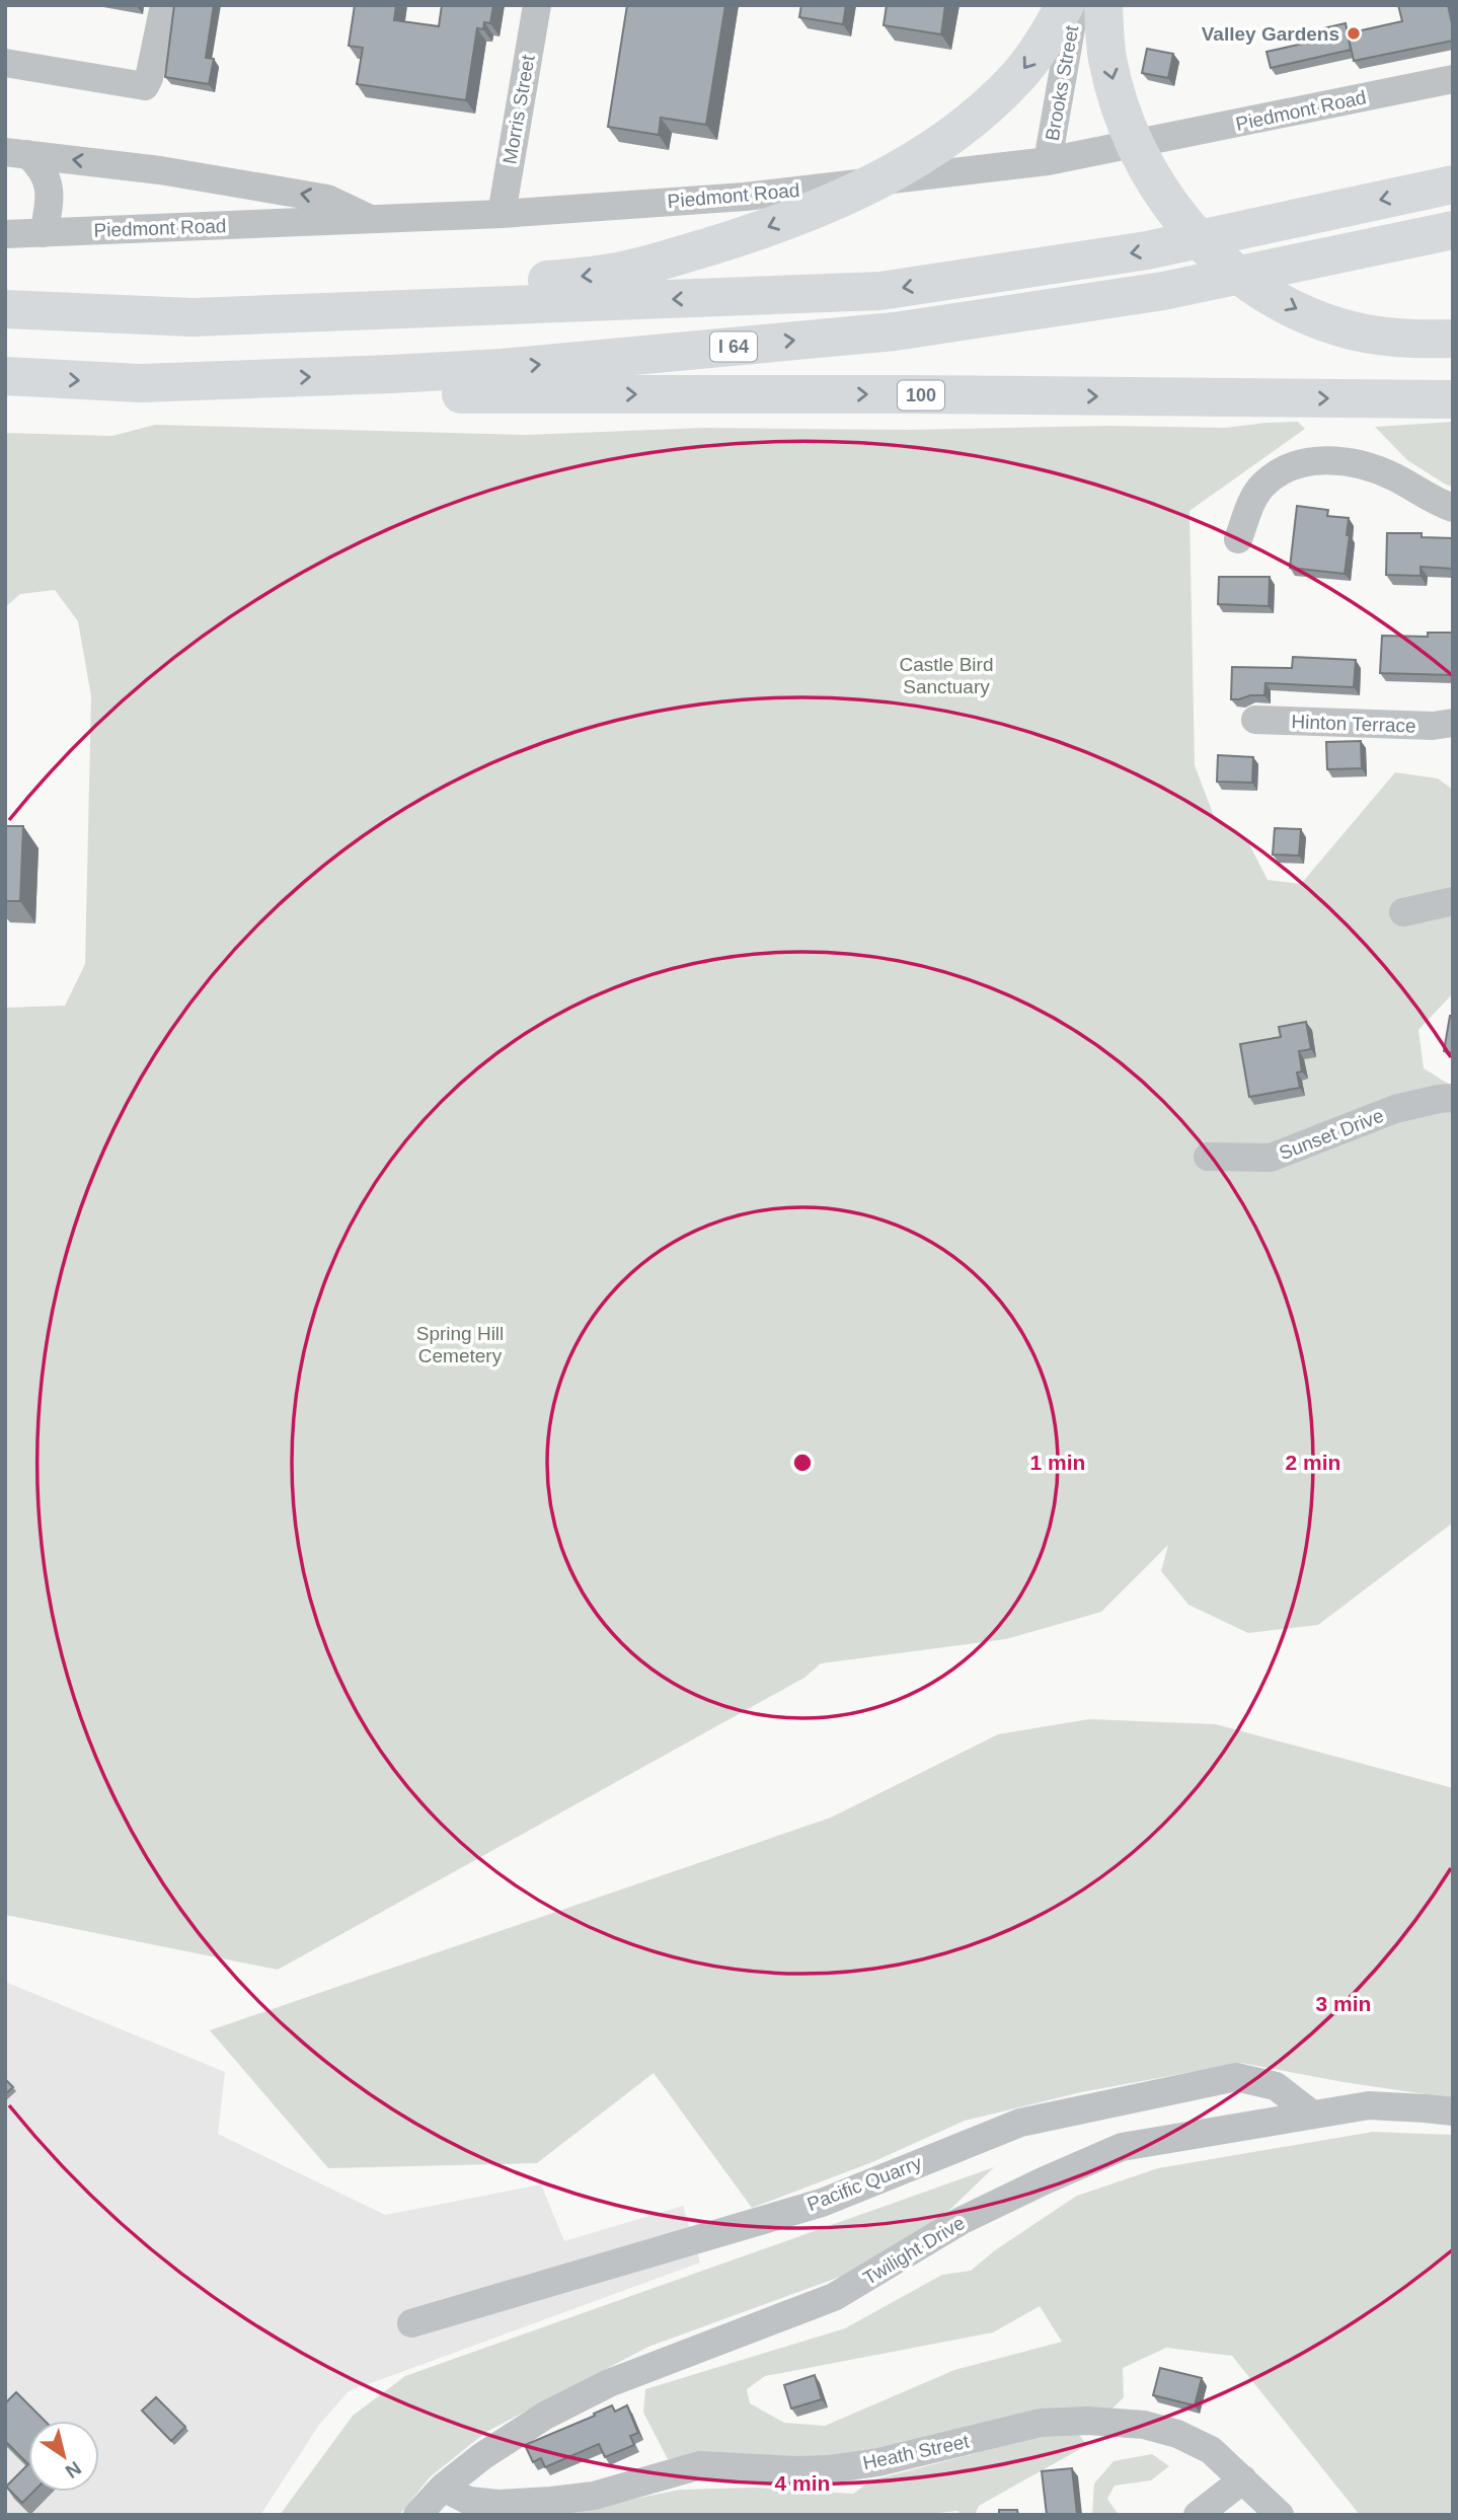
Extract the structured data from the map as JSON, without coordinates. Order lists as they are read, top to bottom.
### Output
{
  "streets": {
    "highway": ["I 64", "100"],
    "street": [
      "Brooks Street",
      "Morris Street",
      "Piedmont Road",
      "Hinton Terrace",
      "Sunset Drive",
      "Pacific Quarry",
      "Twilight Drive",
      "Heath Street"
    ]
  },
  "crossings": [
    ["Brooks Street", "Piedmont Road"],
    ["Morris Street", "Piedmont Road"],
    ["I 64", "100"],
    ["Pacific Quarry", "Twilight Drive"],
    ["Twilight Drive", "Heath Street"]
  ],
  "parks": ["Castle Bird Sanctuary", "Spring Hill Cemetery"],
  "places": ["Valley Gardens"],
  "north": "bottom right",
  "rings": [
    "1 min",
    "2 min",
    "3 min",
    "4 min"
  ]
}
